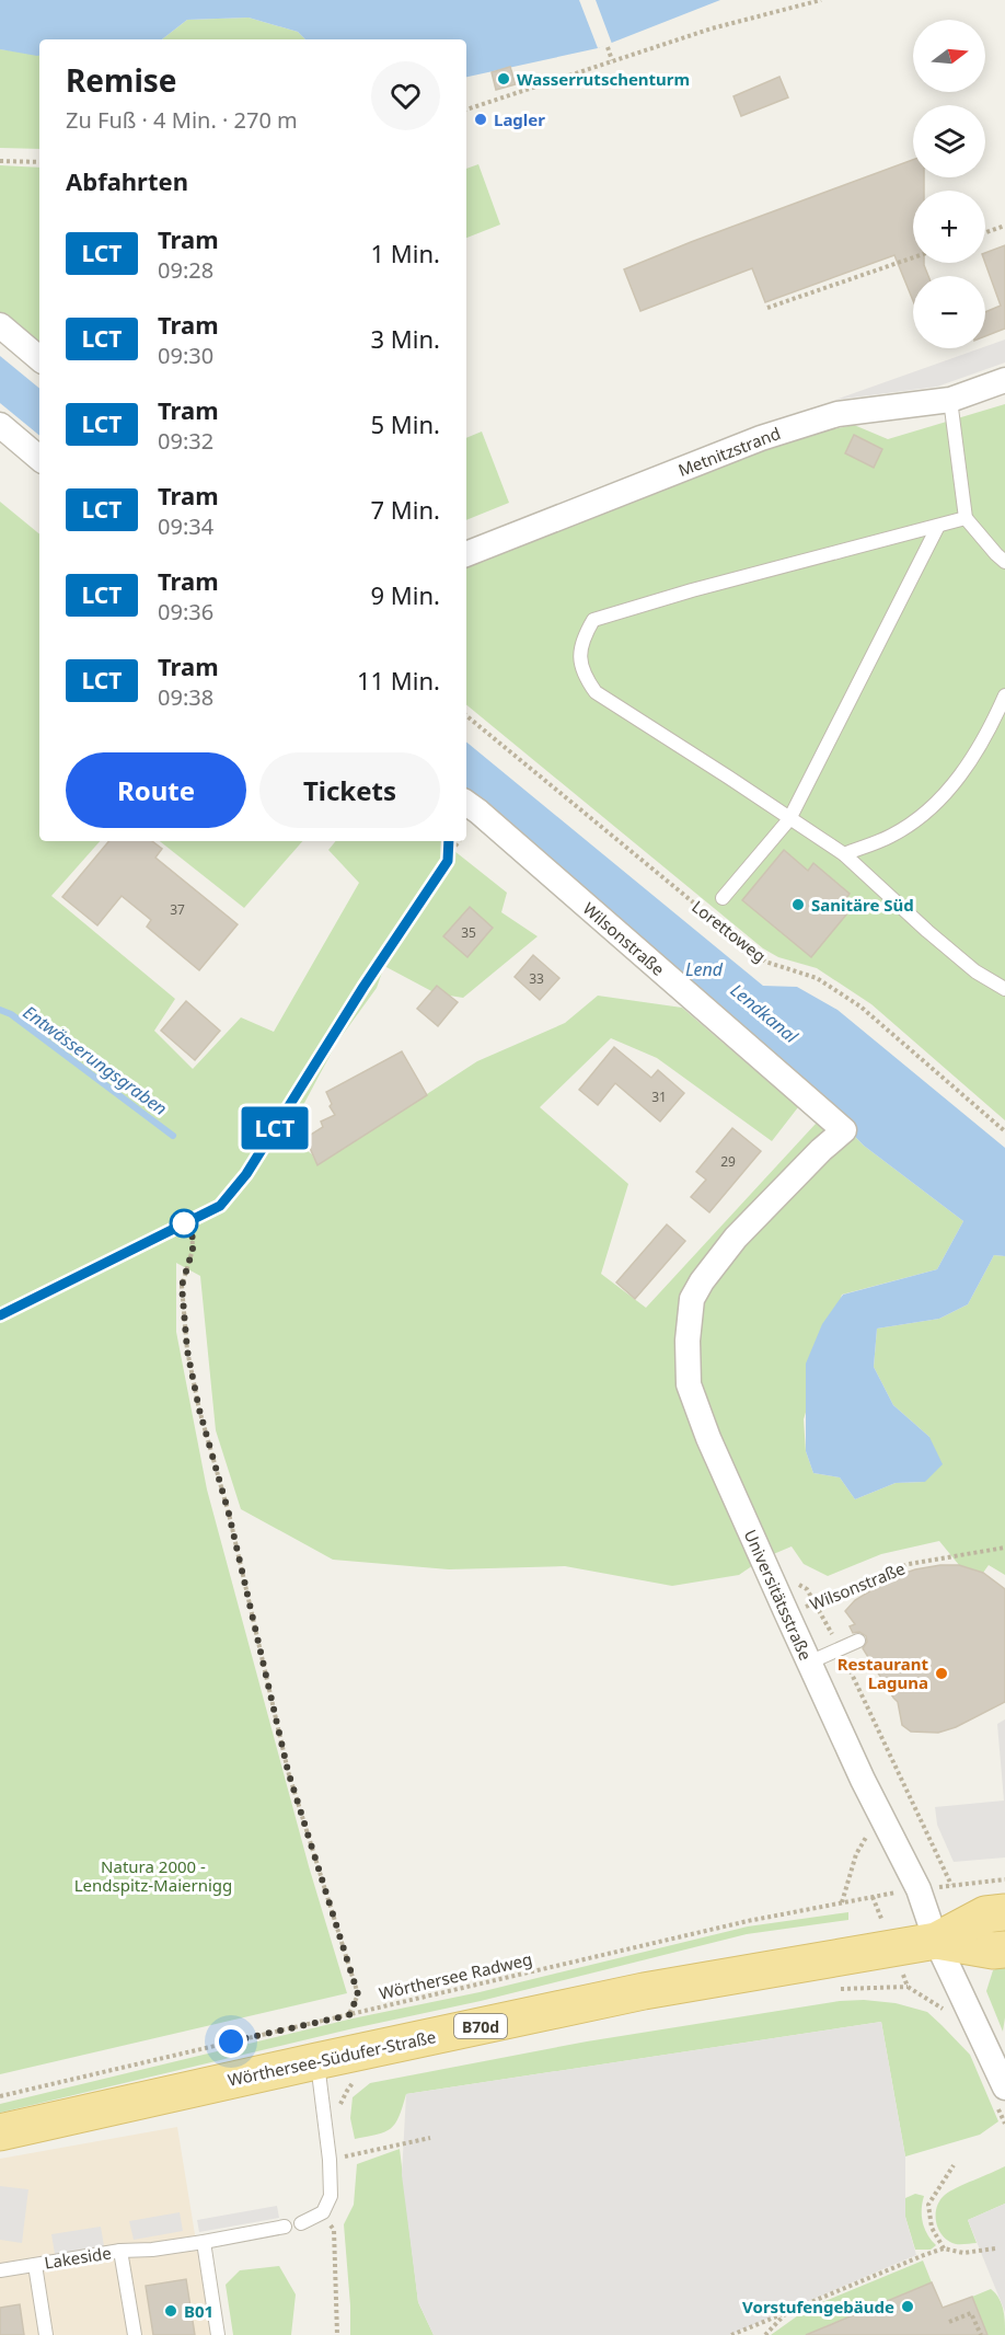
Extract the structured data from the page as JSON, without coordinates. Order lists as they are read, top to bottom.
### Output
{
  "streets": {
    "main road": ["B70d", "Wörthersee-Südufer-Straße"],
    "street": ["Metnitzstrand", "Wilsonstraße", "Universitätsstraße"],
    "lane": ["Lakeside"],
    "path": ["Lorettoweg", "Wörthersee Radweg"]
  },
  "crossings": [
    ["Wilsonstraße", "Universitätsstraße"],
    ["Universitätsstraße", "Wörthersee Radweg"],
    ["Universitätsstraße", "Wörthersee-Südufer-Straße"]
  ],
  "water": ["Lend", "Lendkanal", "Entwässerungsgraben"],
  "parks": ["Natura 2000 - Lendspitz-Maiernigg"],
  "places": [
    "Wasserrutschenturm",
    "Lagler",
    "Sanitäre Süd",
    "Restaurant Laguna",
    "Vorstufengebäude",
    "B01"
  ],
  "lines": ["tram line LCT"],
  "house_numbers": [
    "37",
    "35",
    "33",
    "31",
    "29"
  ],
  "north": "right",
  "page": {
    "on_map": "LCT",
    "map_buttons": ["+", "−"],
    "heading": [
      ["Remise", "Zu Fuß · 4 Min. · 270 m"],
      "Abfahrten"
    ],
    "list": [
      {
        "mark": "LCT",
        "name": "Tram",
        "note": "09:28",
        "value": "1 Min."
      },
      {
        "mark": "LCT",
        "name": "Tram",
        "note": "09:30",
        "value": "3 Min."
      },
      {
        "mark": "LCT",
        "name": "Tram",
        "note": "09:32",
        "value": "5 Min."
      },
      {
        "mark": "LCT",
        "name": "Tram",
        "note": "09:34",
        "value": "7 Min."
      },
      {
        "mark": "LCT",
        "name": "Tram",
        "note": "09:36",
        "value": "9 Min."
      },
      {
        "mark": "LCT",
        "name": "Tram",
        "note": "09:38",
        "value": "11 Min."
      }
    ],
    "buttons": ["Route", "Tickets"]
  }
}
